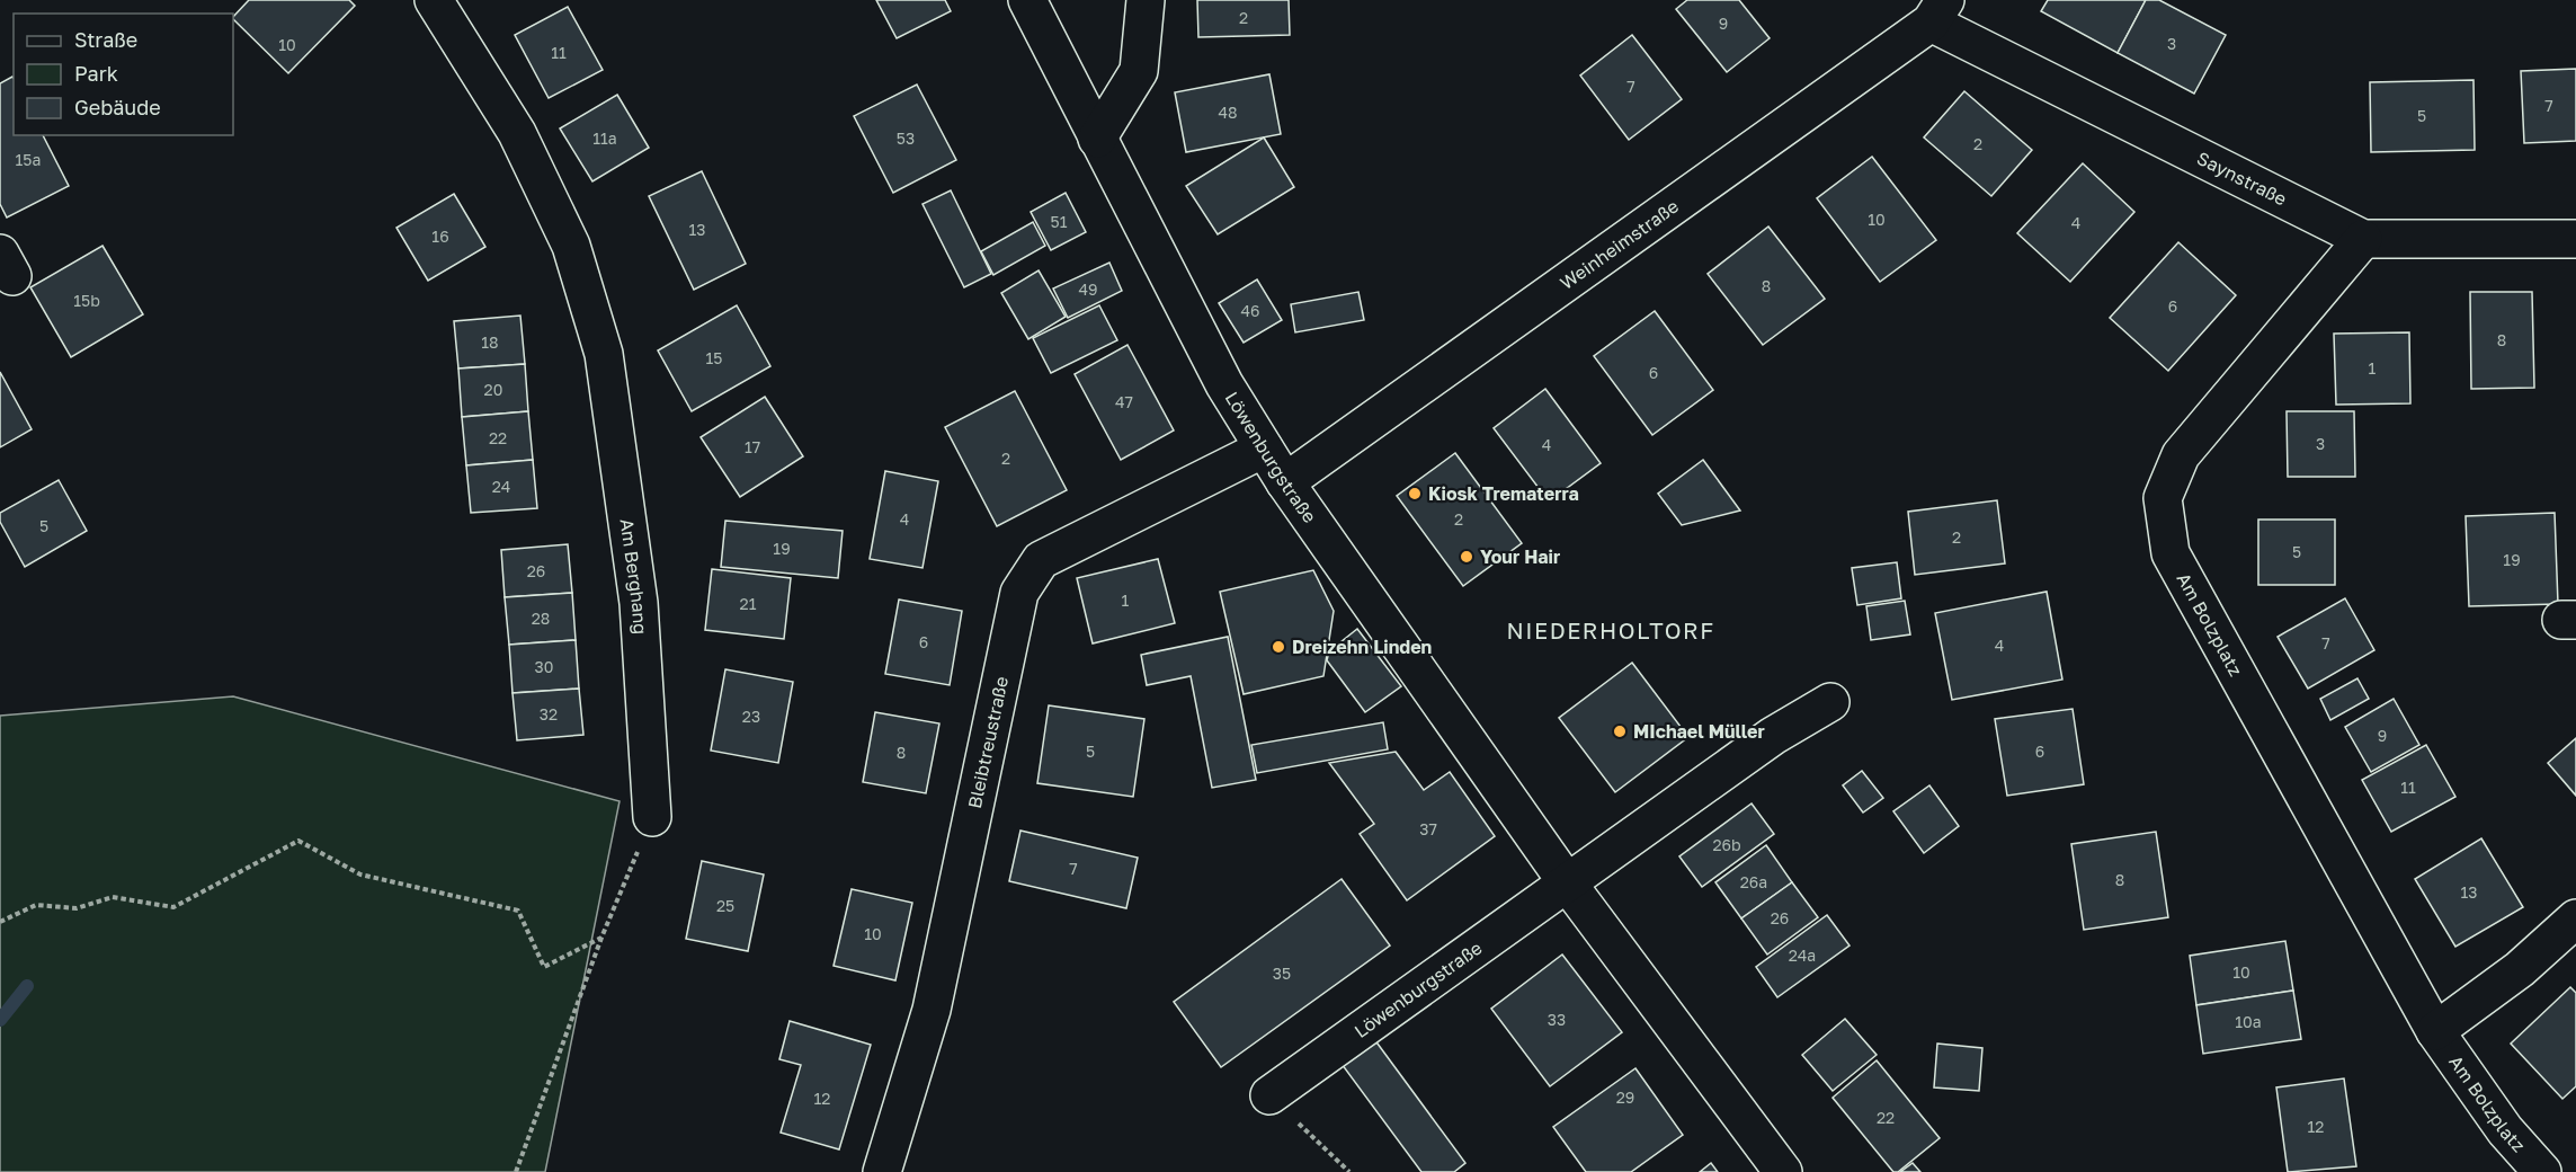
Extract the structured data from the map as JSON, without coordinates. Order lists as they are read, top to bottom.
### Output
{
  "streets": {
    "street": [
      "Saynstraße",
      "Weinheimstraße",
      "Löwenburgstraße",
      "Am Berghang",
      "Am Bolzplatz",
      "Bleibtreustraße"
    ]
  },
  "crossings": [
    ["Saynstraße", "Weinheimstraße"],
    ["Saynstraße", "Am Bolzplatz"],
    ["Weinheimstraße", "Löwenburgstraße"],
    ["Löwenburgstraße", "Bleibtreustraße"]
  ],
  "districts": ["NIEDERHOLTORF"],
  "places": [
    "Kiosk Trematerra",
    "Your Hair",
    "Dreizehn Linden",
    "MIchael Müller"
  ],
  "house_numbers": [
    "2",
    "9",
    "3",
    "10",
    "11",
    "7",
    "7",
    "48",
    "5",
    "11a",
    "53",
    "2",
    "15a",
    "10",
    "51",
    "4",
    "13",
    "16",
    "8",
    "49",
    "15b",
    "6",
    "46",
    "8",
    "18",
    "15",
    "1",
    "6",
    "20",
    "47",
    "22",
    "3",
    "4",
    "17",
    "2",
    "24",
    "4",
    "2",
    "5",
    "2",
    "19",
    "5",
    "19",
    "26",
    "1",
    "21",
    "28",
    "6",
    "7",
    "4",
    "30",
    "32",
    "23",
    "9",
    "5",
    "6",
    "8",
    "11",
    "37",
    "26b",
    "7",
    "8",
    "26a",
    "13",
    "25",
    "26",
    "10",
    "24a",
    "10",
    "35",
    "33",
    "10a",
    "29",
    "12",
    "22",
    "12"
  ],
  "legend": ["Straße", "Park", "Gebäude"]
}
